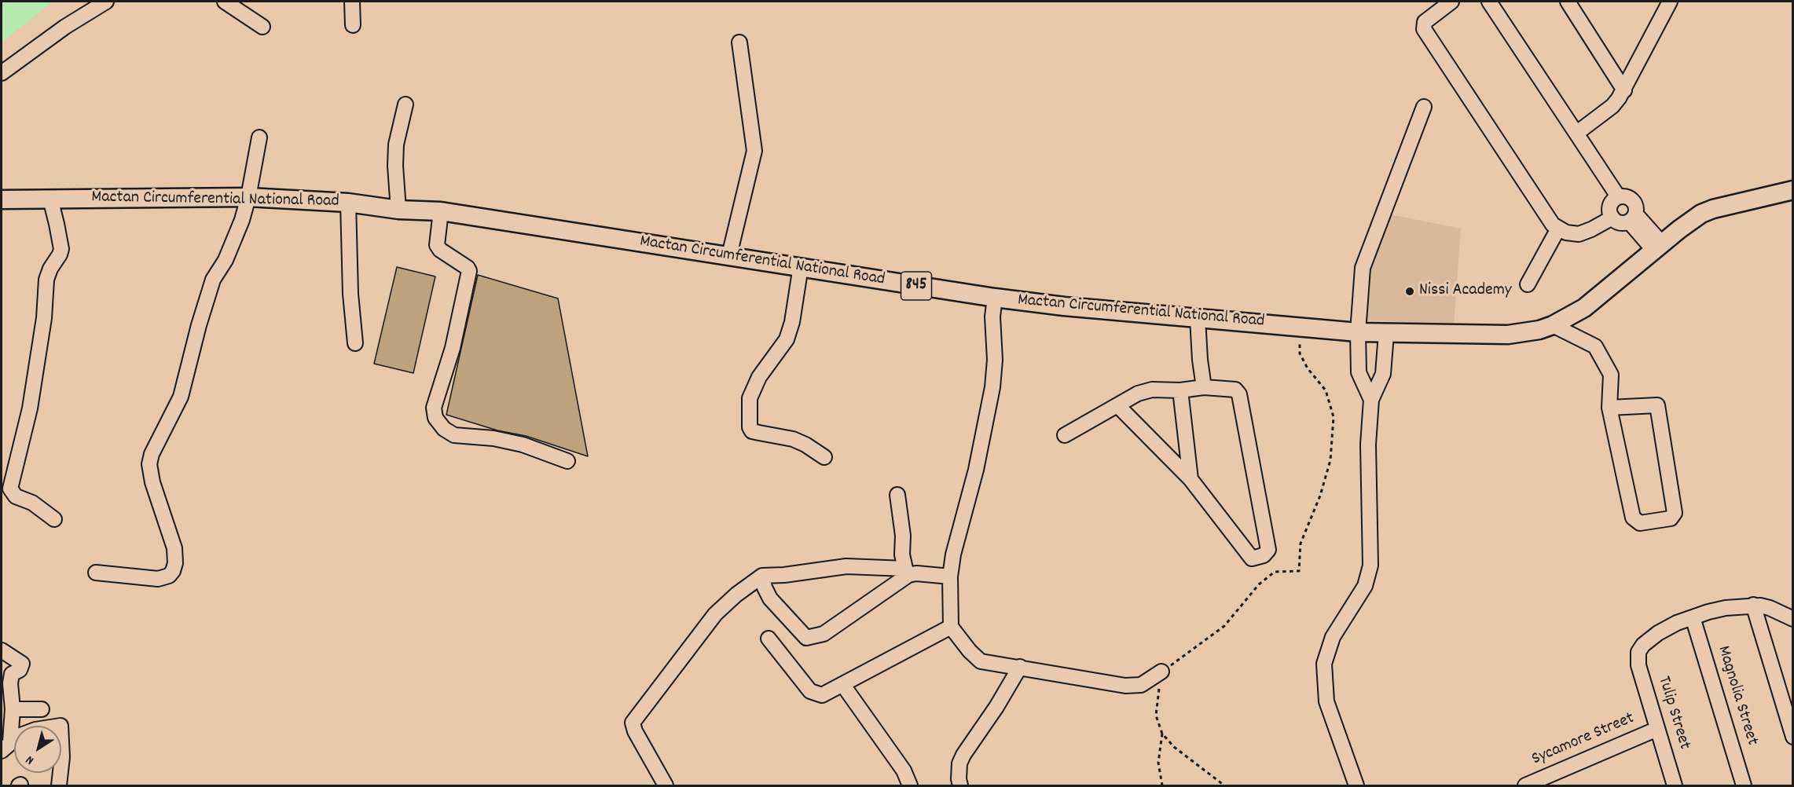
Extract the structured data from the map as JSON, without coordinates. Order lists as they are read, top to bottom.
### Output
{
  "streets": {
    "main road": ["Mactan Circumferential National Road", "845"],
    "street": ["Magnolia Street", "Tulip Street", "Sycamore Street"]
  },
  "crossings": [
    ["Magnolia Street", "Tulip Street"],
    ["Tulip Street", "Sycamore Street"]
  ],
  "places": ["Nissi Academy"],
  "north": "bottom left"
}
